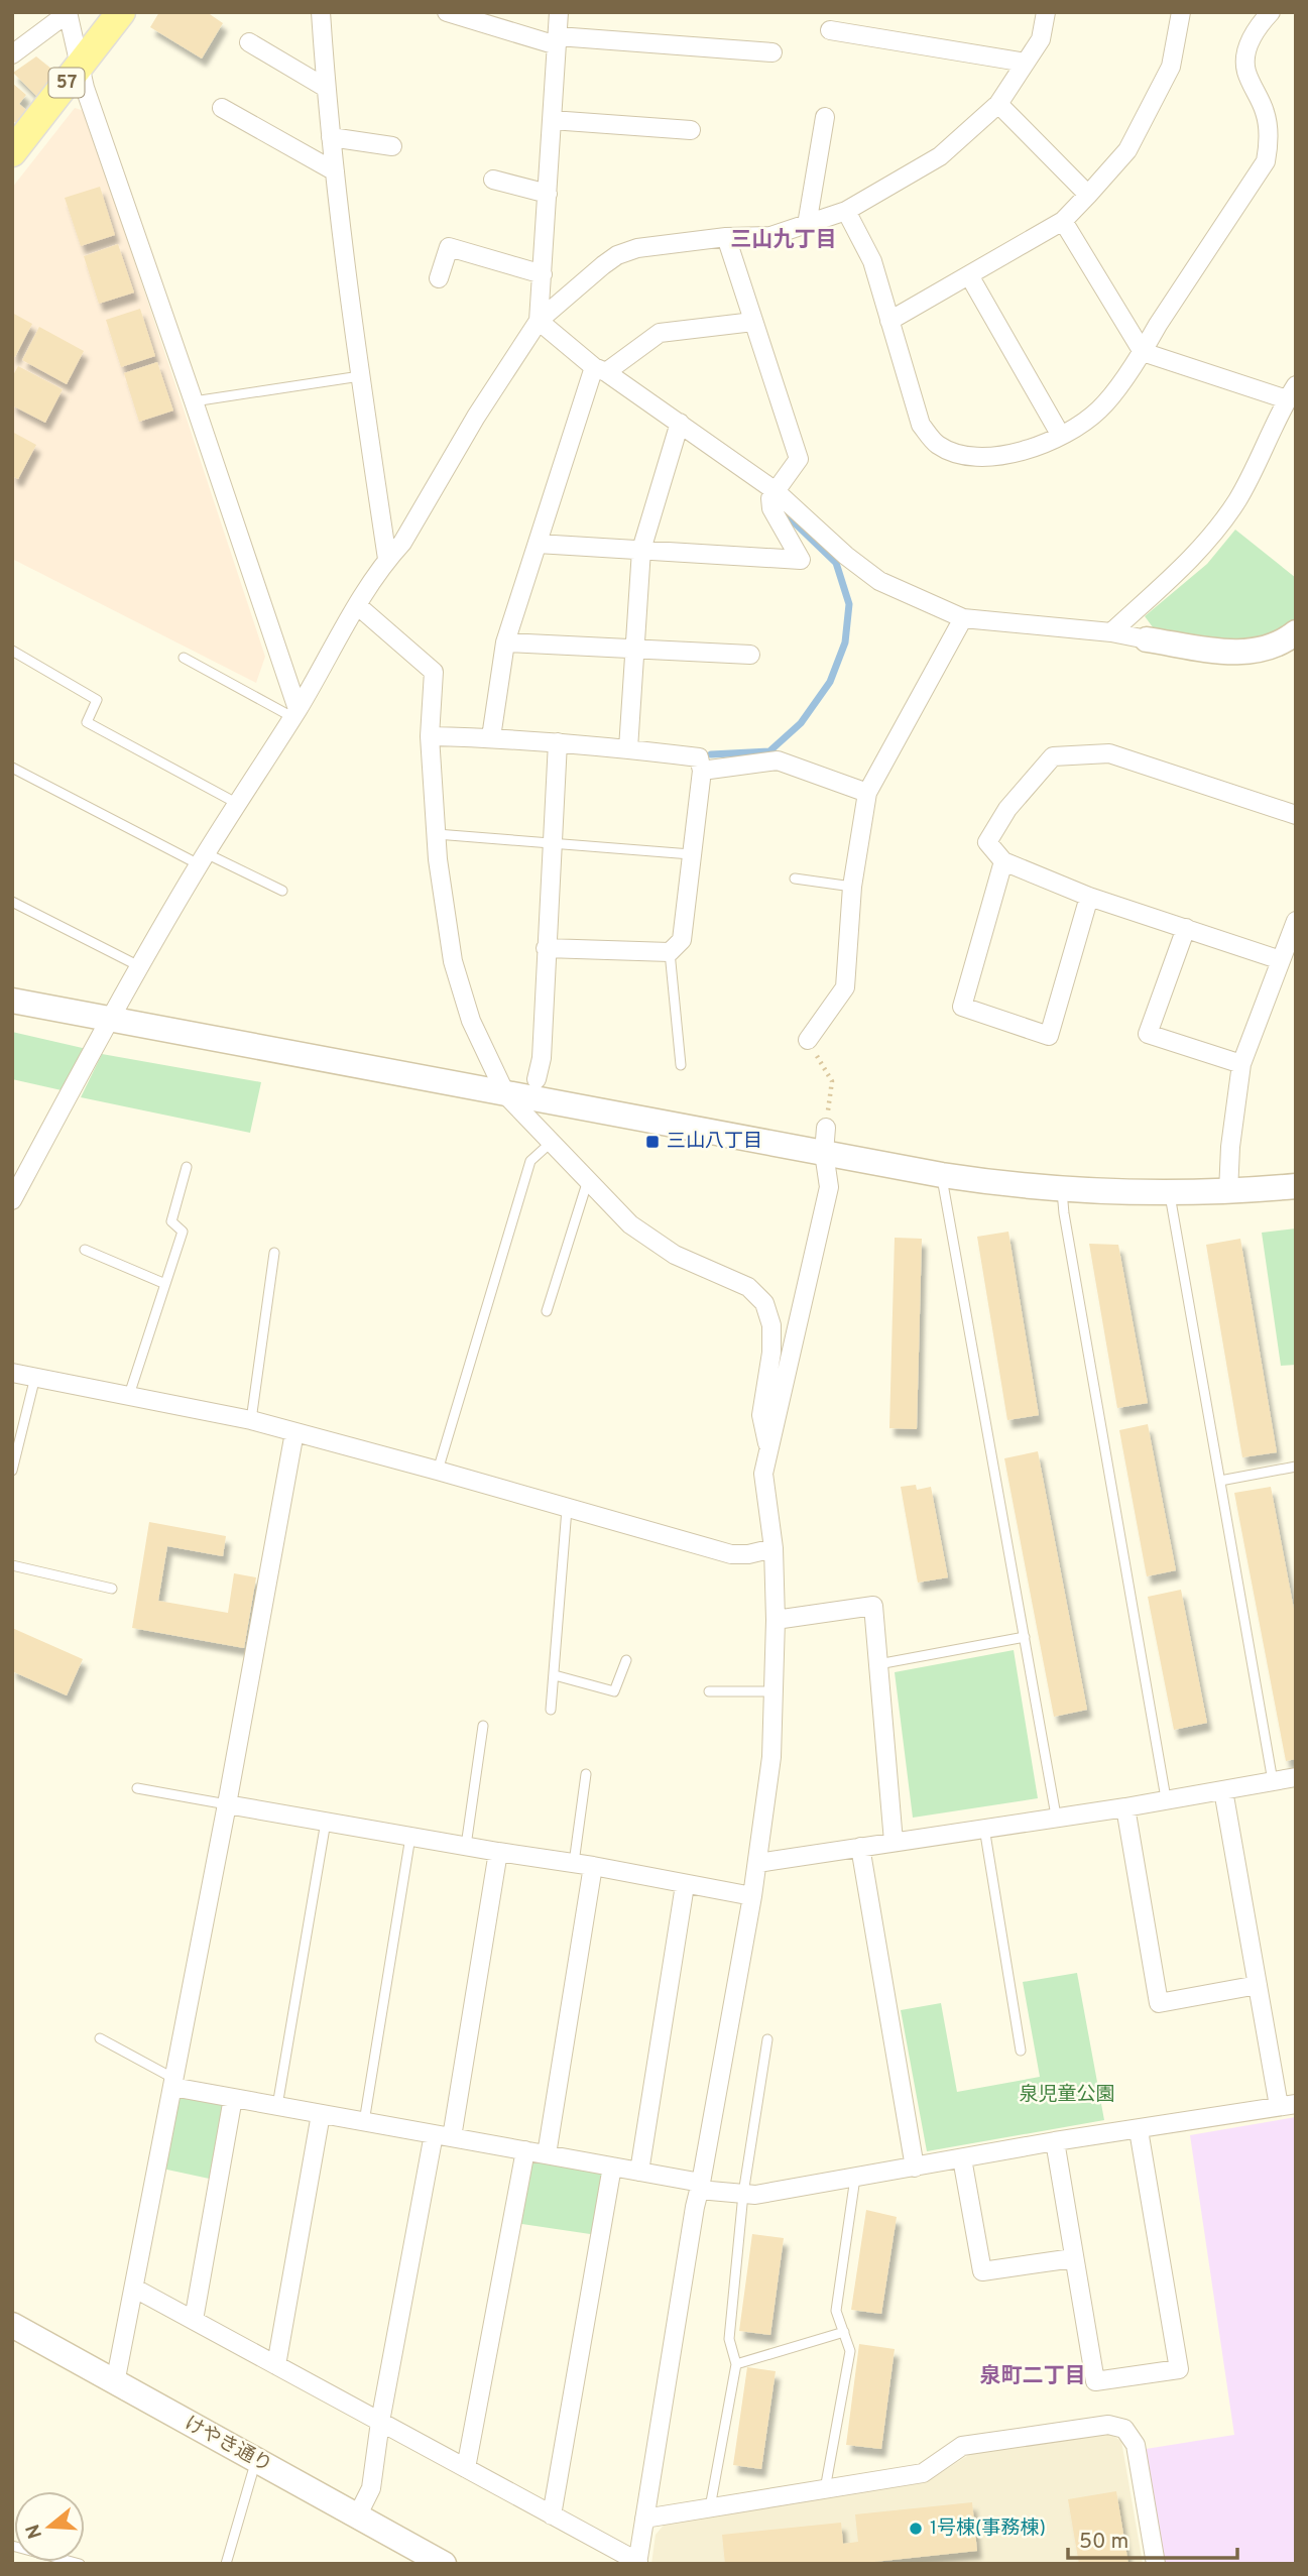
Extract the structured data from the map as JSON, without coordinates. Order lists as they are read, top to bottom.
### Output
{
  "streets": {
    "main road": ["57"],
    "street": ["けやき通り"]
  },
  "districts": ["三山九丁目", "泉町二丁目"],
  "parks": ["泉児童公園"],
  "places": {
    "transit": ["三山八丁目"],
    "other": ["1号棟(事務棟)"]
  },
  "scale_bar": "50 m",
  "north": "left"
}
